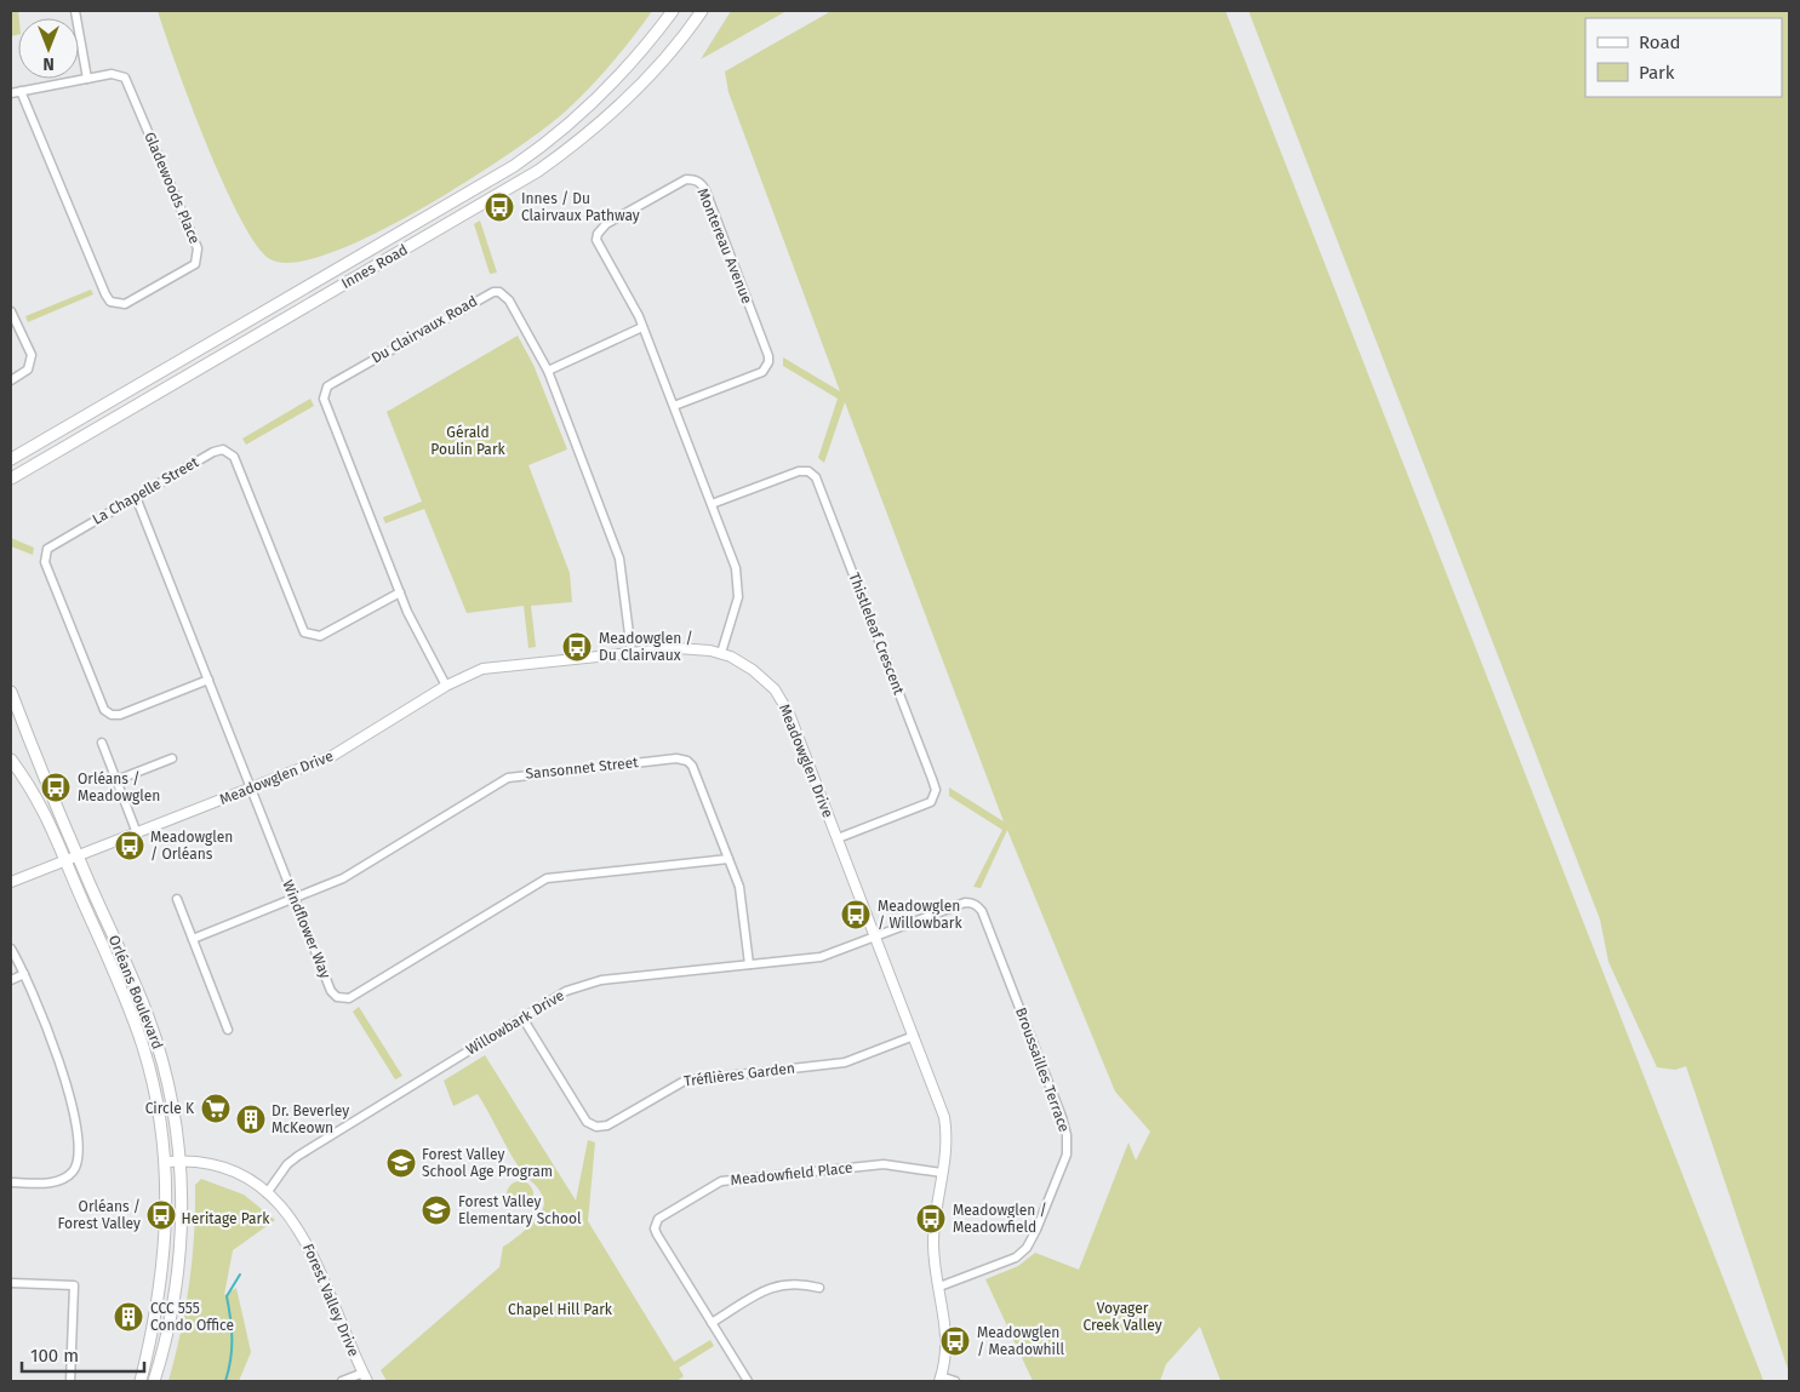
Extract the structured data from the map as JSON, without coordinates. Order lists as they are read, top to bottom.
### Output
{
  "streets": {
    "main road": ["Innes Road", "Orléans Boulevard"],
    "street": [
      "Gladewoods Place",
      "Montereau Avenue",
      "Du Clairvaux Road",
      "La Chapelle Street",
      "Thistleleaf Crescent",
      "Meadowglen Drive",
      "Sansonnet Street",
      "Windflower Way",
      "Willowbark Drive",
      "Broussailles Terrace",
      "Tréflières Garden",
      "Meadowfield Place",
      "Forest Valley Drive"
    ]
  },
  "crossings": [
    ["Montereau Avenue", "Thistleleaf Crescent"],
    ["Montereau Avenue", "Meadowglen Drive"],
    ["Du Clairvaux Road", "La Chapelle Street"],
    ["Du Clairvaux Road", "Meadowglen Drive"],
    ["La Chapelle Street", "Windflower Way"],
    ["Thistleleaf Crescent", "Meadowglen Drive"],
    ["Meadowglen Drive", "Windflower Way"],
    ["Meadowglen Drive", "Orléans Boulevard"],
    ["Meadowglen Drive", "Willowbark Drive"],
    ["Meadowglen Drive", "Broussailles Terrace"],
    ["Meadowglen Drive", "Tréflières Garden"],
    ["Meadowglen Drive", "Meadowfield Place"],
    ["Sansonnet Street", "Windflower Way"],
    ["Sansonnet Street", "Willowbark Drive"],
    ["Orléans Boulevard", "Forest Valley Drive"],
    ["Willowbark Drive", "Broussailles Terrace"],
    ["Willowbark Drive", "Tréflières Garden"],
    ["Willowbark Drive", "Forest Valley Drive"]
  ],
  "parks": [
    "Gérald Poulin Park",
    "Heritage Park",
    "Voyager Creek Valley",
    "Chapel Hill Park"
  ],
  "places": {
    "bus stop": [
      "Innes / Du Clairvaux Pathway",
      "Meadowglen / Du Clairvaux",
      "Orléans / Meadowglen",
      "Meadowglen / Orléans",
      "Meadowglen / Willowbark",
      "Orléans / Forest Valley",
      "Meadowglen / Meadowfield",
      "Meadowglen / Meadowhill"
    ],
    "supermarket": ["Circle K"],
    "building": ["Dr. Beverley McKeown", "CCC 555 Condo Office"],
    "school or university": ["Forest Valley School Age Program", "Forest Valley Elementary School"]
  },
  "legend": ["Road", "Park"],
  "scale_bar": "100 m",
  "north": "bottom"
}
